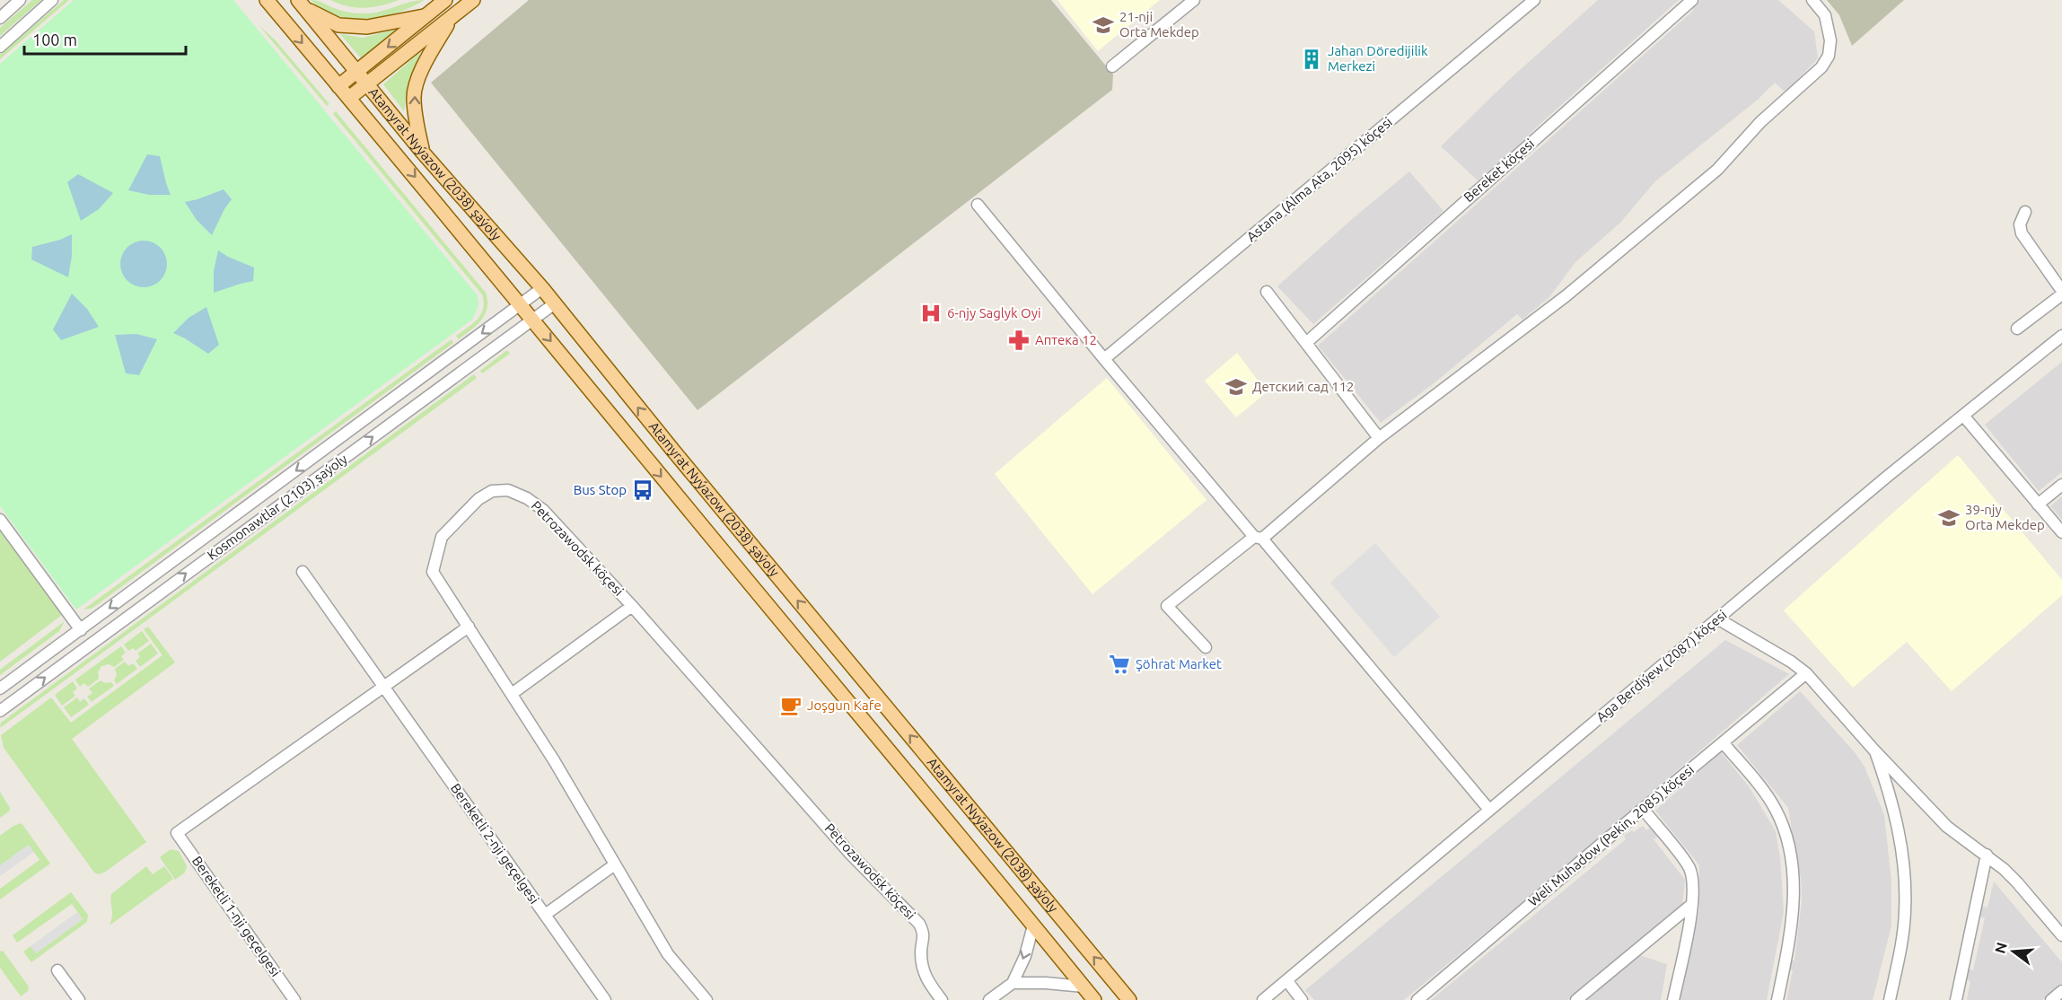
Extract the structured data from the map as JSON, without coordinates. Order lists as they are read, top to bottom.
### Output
{
  "streets": {
    "main road": ["Atamyrat Nyýazow (2038) şaýoly"],
    "street": [
      "Bereket köçesi",
      "Astana (Alma Ata, 2095) köçesi",
      "Kosmonawtlar (2103) şaýoly",
      "Petrozawodsk köçesi",
      "Aga Berdiýew (2087) köçesi",
      "Weli Muhadow (Pekin, 2085) köçesi",
      "Bereketli 2-nji geçelgesi",
      "Bereketli 1-nji geçelgesi"
    ]
  },
  "crossings": [
    ["Atamyrat Nyýazow (2038) şaýoly", "Kosmonawtlar (2103) şaýoly"],
    ["Bereketli 2-nji geçelgesi", "Bereketli 1-nji geçelgesi"]
  ],
  "places": {
    "school or university": ["21-nji Orta Mekdep", "Детский сад 112", "39-njy Orta Mekdep"],
    "building": ["Jahan Döredijilik Merkezi"],
    "hospital": ["6-njy Saglyk Oyi"],
    "pharmacy": ["Аптека 12"],
    "bus stop": ["Bus Stop"],
    "supermarket": ["Şöhrat Market"],
    "cafe": ["Joşgun Kafe"]
  },
  "scale_bar": "100 m",
  "north": "left"
}
